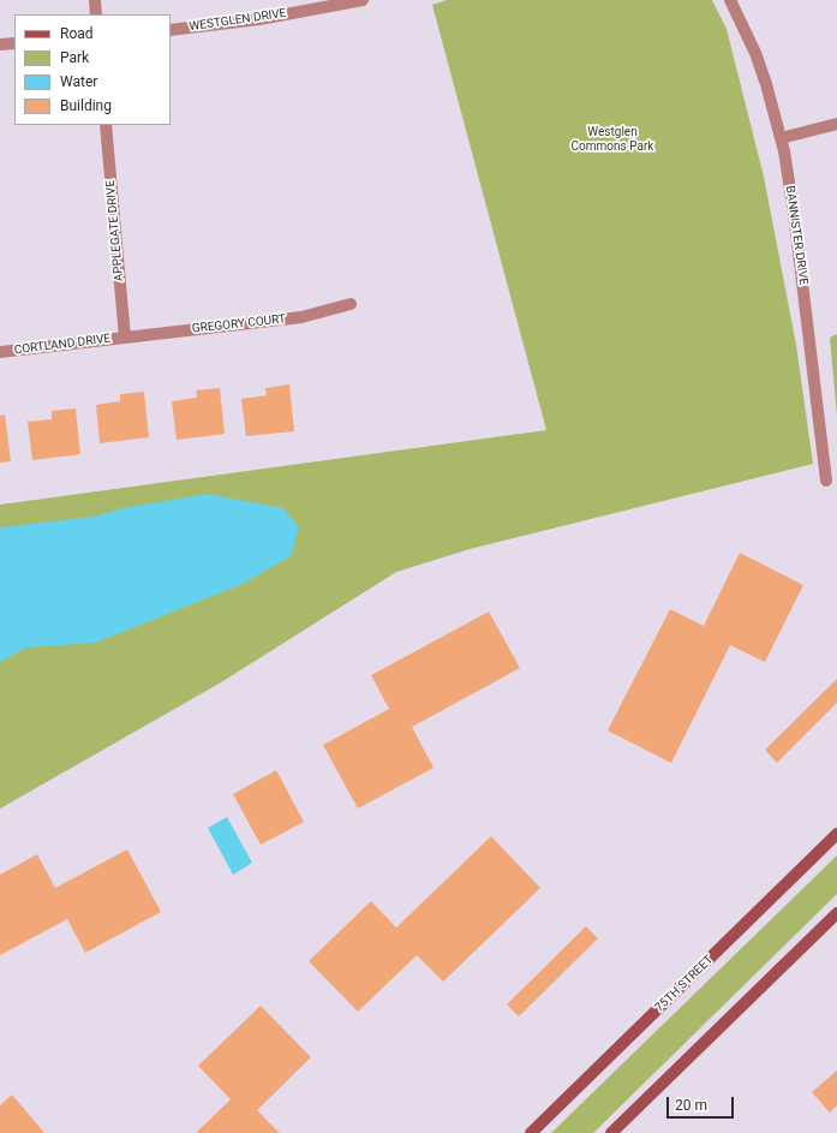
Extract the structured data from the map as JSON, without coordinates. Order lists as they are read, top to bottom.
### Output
{
  "streets": {
    "main road": ["75TH STREET"],
    "street": [
      "WESTGLEN DRIVE",
      "APPLEGATE DRIVE",
      "BANNISTER DRIVE",
      "GREGORY COURT",
      "CORTLAND DRIVE"
    ]
  },
  "crossings": [
    ["APPLEGATE DRIVE", "GREGORY COURT"],
    ["APPLEGATE DRIVE", "CORTLAND DRIVE"],
    ["GREGORY COURT", "CORTLAND DRIVE"]
  ],
  "parks": ["Westglen Commons Park"],
  "legend": [
    "Road",
    "Park",
    "Water",
    "Building"
  ],
  "scale_bar": "20 m"
}
